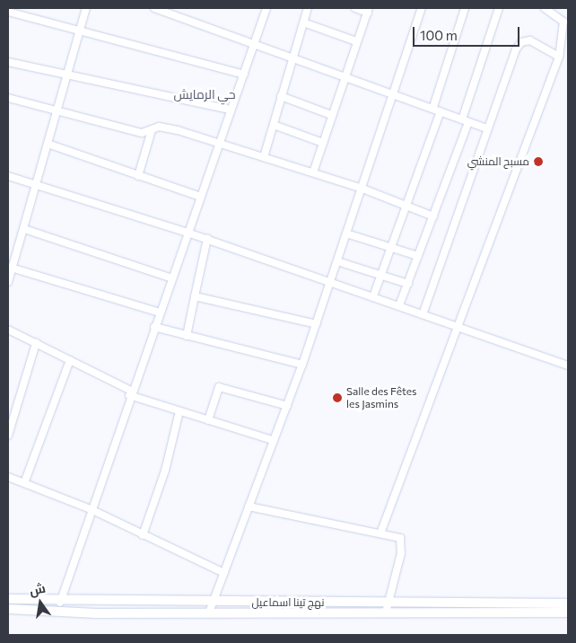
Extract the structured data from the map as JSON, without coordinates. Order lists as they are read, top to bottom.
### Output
{
  "streets": {
    "main road": ["نهج تينا اسماعيل"]
  },
  "districts": ["حي الرمايش"],
  "places": ["مسبح المنشي", "Salle des Fêtes les Jasmins"],
  "scale_bar": "100 m",
  "north": "top"
}
